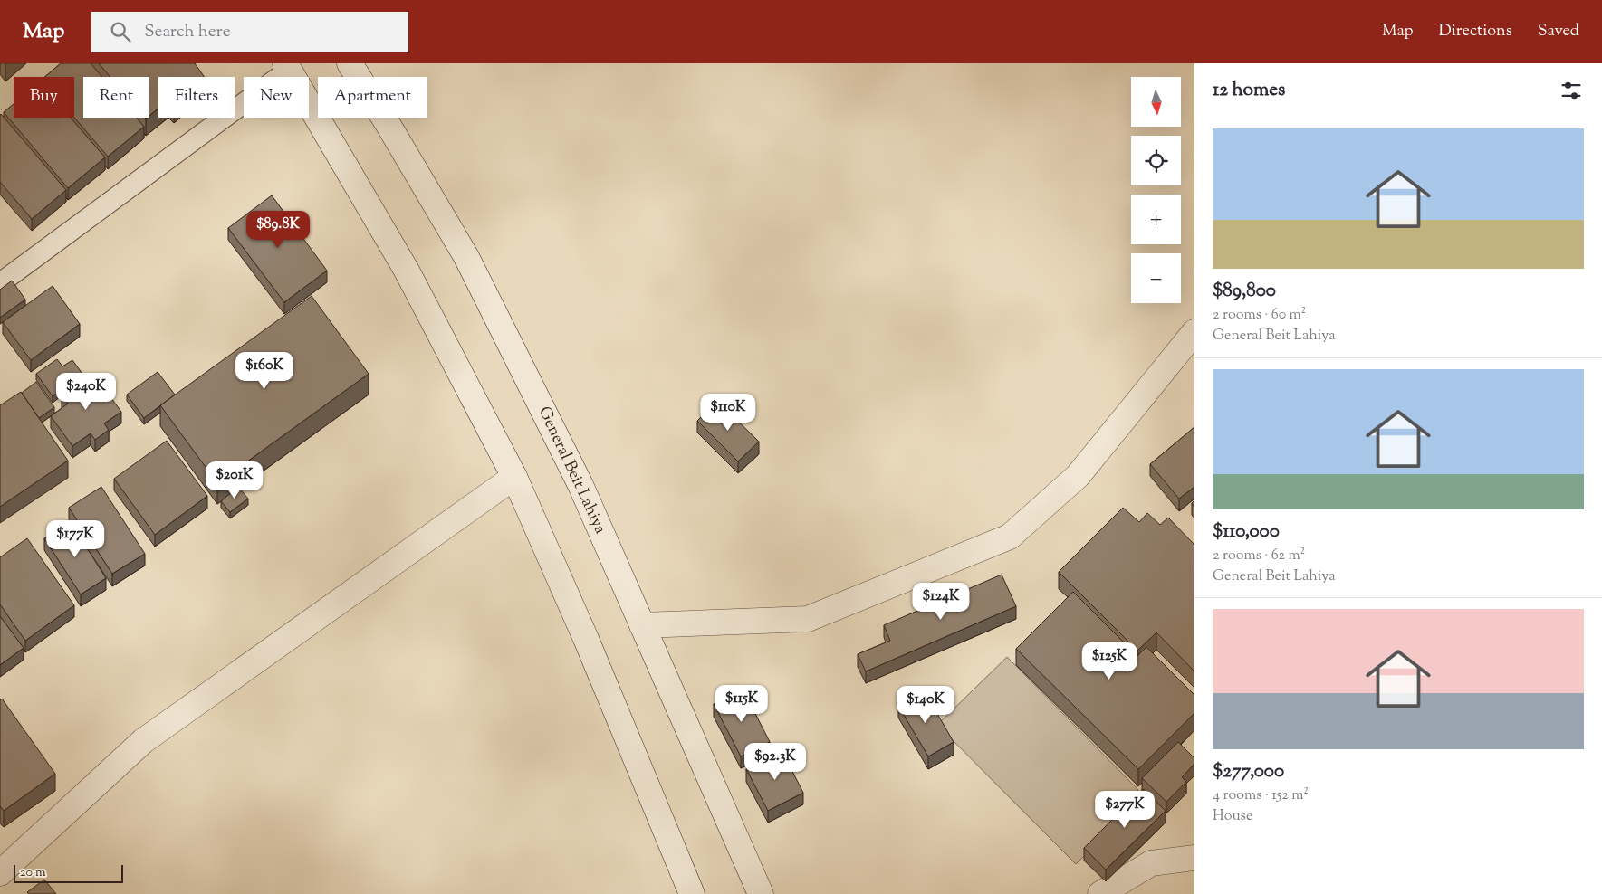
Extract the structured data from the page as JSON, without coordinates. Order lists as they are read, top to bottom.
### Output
{
  "streets": {
    "main road": ["General Beit Lahiya"]
  },
  "scale_bar": "20 m",
  "north": "bottom",
  "page": {
    "header": "Map",
    "search": "Search here",
    "nav": ["Map", "Directions", "Saved"],
    "heading": "12 homes",
    "map_buttons": ["+", "−"],
    "chip": [
      "Buy",
      "Rent",
      "Filters",
      "New",
      "Apartment"
    ],
    "list": [
      {
        "name": "$89,800",
        "note": "2 rooms · 60 m² · General Beit Lahiya"
      },
      {
        "name": "$110,000",
        "note": "2 rooms · 62 m² · General Beit Lahiya"
      },
      {
        "name": "$277,000",
        "note": "4 rooms · 152 m² · House"
      }
    ],
    "price": [
      "$89.8K",
      "$160K",
      "$240K",
      "$110K",
      "$201K",
      "$177K",
      "$124K",
      "$125K",
      "$115K",
      "$140K",
      "$92.3K",
      "$277K"
    ],
    "scale": "20 m"
  }
}
